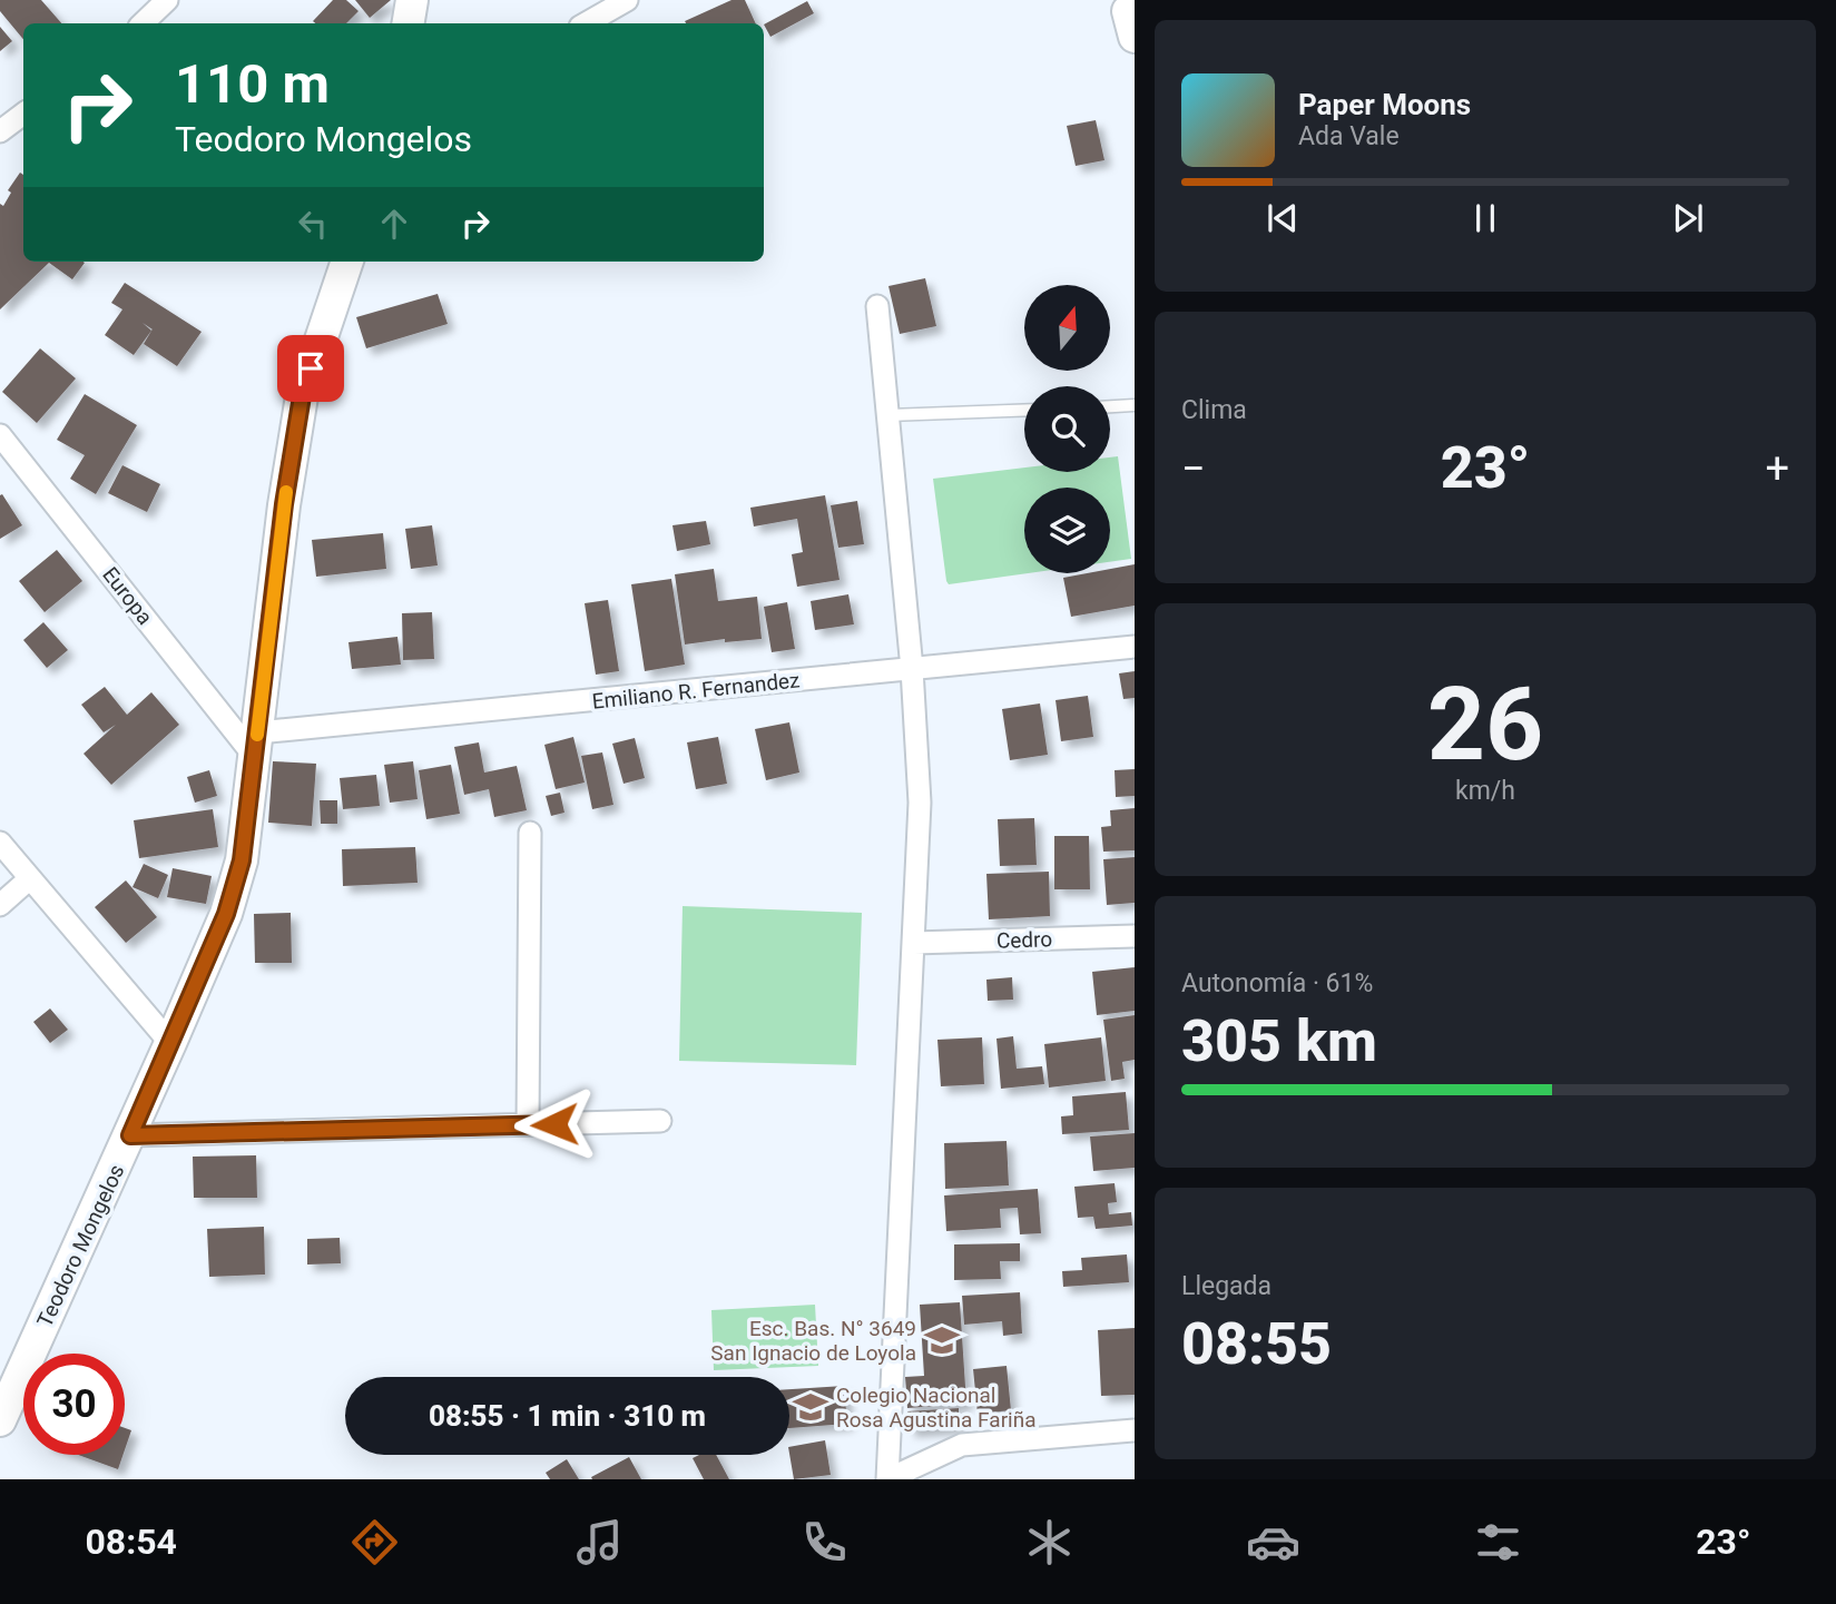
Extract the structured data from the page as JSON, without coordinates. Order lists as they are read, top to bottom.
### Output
{
  "streets": {
    "street": [
      "Europa",
      "Emiliano R. Fernandez",
      "Cedro",
      "Teodoro Mongelos"
    ]
  },
  "crossings": [
    ["Europa", "Emiliano R. Fernandez"],
    ["Europa", "Teodoro Mongelos"],
    ["Emiliano R. Fernandez", "Teodoro Mongelos"]
  ],
  "places": {
    "school or university": ["Esc. Bas. N° 3649 San Ignacio de Loyola", "Colegio Nacional Rosa Agustina Fariña"]
  },
  "north": "top",
  "page": {
    "turn": ["110 m", "Teodoro Mongelos"],
    "song": ["Paper Moons", "Ada Vale"],
    "tile": [
      "Clima",
      ["26", "km/h"],
      ["Autonomía · 61%", "305 km"],
      ["Llegada", "08:55"]
    ],
    "heat": ["−", "23°", "+"],
    "limit": "30",
    "trip": "08:55 · 1 min · 310 m",
    "tabs": ["08:54", "23°"]
  }
}
